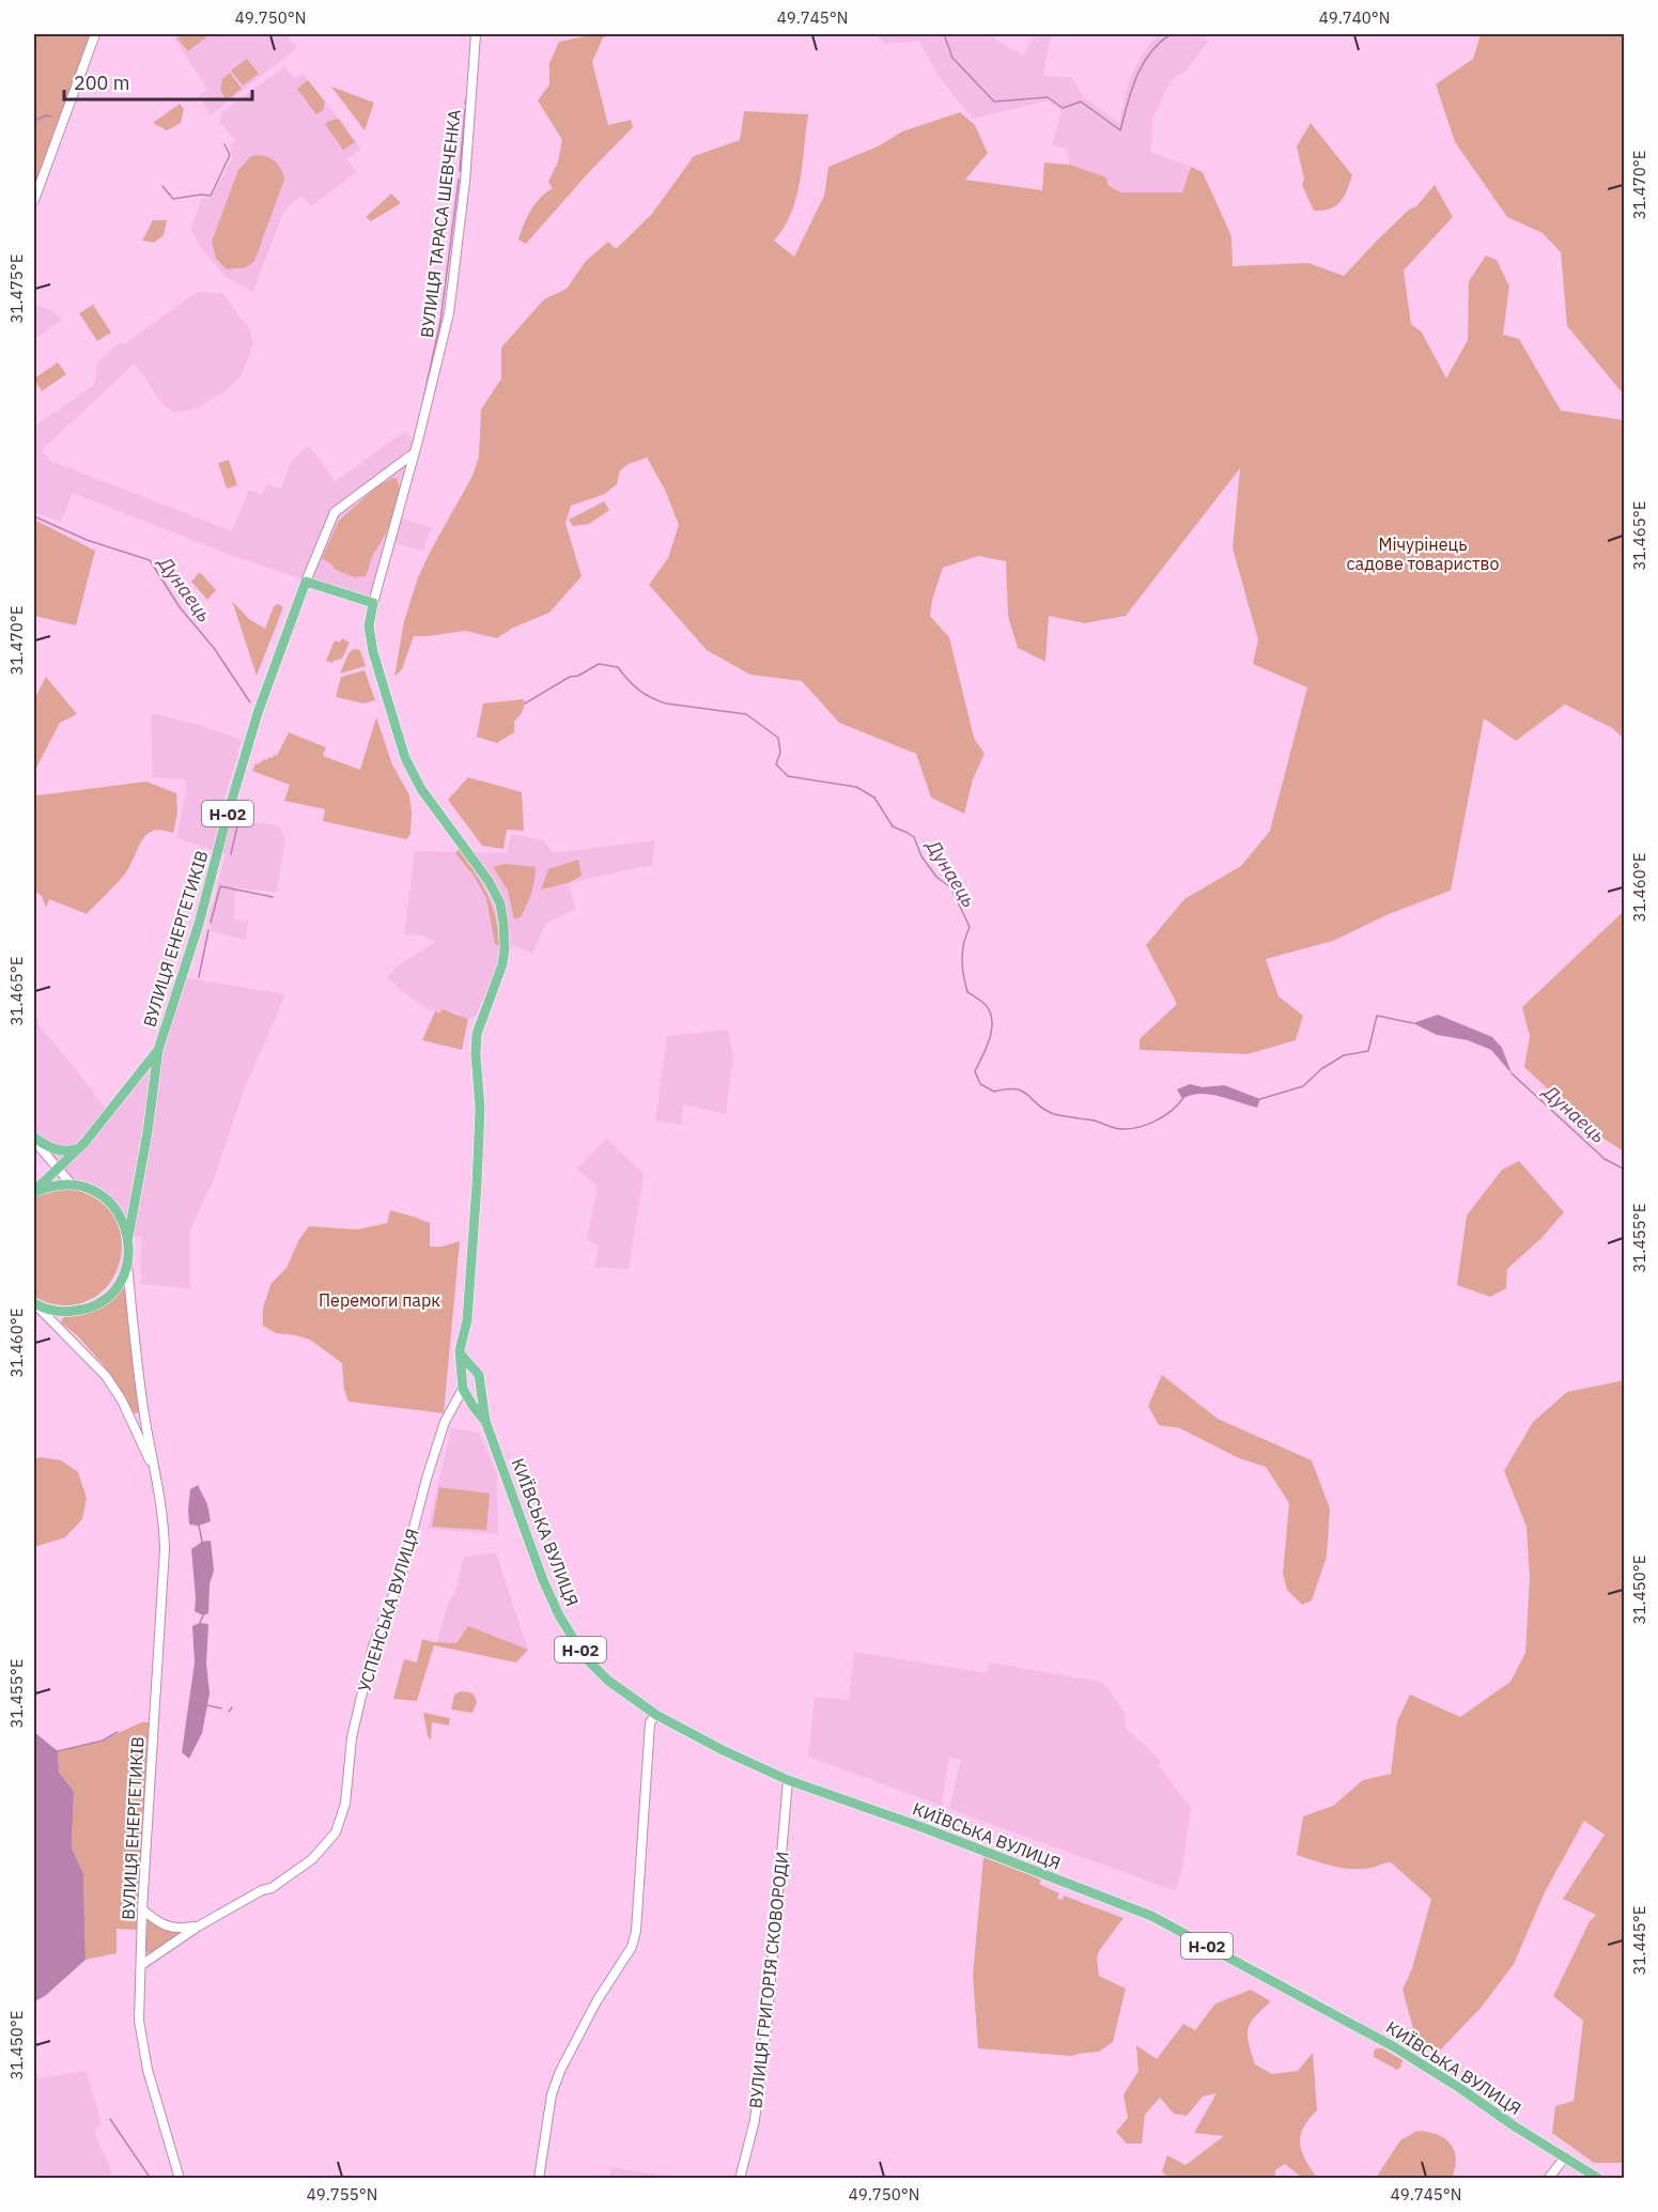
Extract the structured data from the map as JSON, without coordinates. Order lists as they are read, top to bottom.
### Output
{
  "streets": {
    "main road": [
      "ВУЛИЦЯ ТАРАСА ШЕВЧЕНКА",
      "Н-02",
      "ВУЛИЦЯ ЕНЕРГЕТИКІВ",
      "КИЇВСЬКА ВУЛИЦЯ"
    ],
    "street": ["УСПЕНСЬКА ВУЛИЦЯ", "ВУЛИЦЯ ГРИГОРІЯ СКОВОРОДИ"]
  },
  "crossings": [
    ["ВУЛИЦЯ ТАРАСА ШЕВЧЕНКА", "КИЇВСЬКА ВУЛИЦЯ"],
    ["ВУЛИЦЯ ТАРАСА ШЕВЧЕНКА", "УСПЕНСЬКА ВУЛИЦЯ"],
    ["Н-02", "ВУЛИЦЯ ЕНЕРГЕТИКІВ"],
    ["ВУЛИЦЯ ЕНЕРГЕТИКІВ", "УСПЕНСЬКА ВУЛИЦЯ"],
    ["КИЇВСЬКА ВУЛИЦЯ", "УСПЕНСЬКА ВУЛИЦЯ"],
    ["КИЇВСЬКА ВУЛИЦЯ", "ВУЛИЦЯ ГРИГОРІЯ СКОВОРОДИ"]
  ],
  "water": ["Дунаець"],
  "parks": ["Мічурінець садове товариство", "Перемоги парк"],
  "scale_bar": "200 m",
  "coordinates": [
    "49.750°N",
    "49.745°N",
    "49.740°N",
    "31.470°E",
    "31.475°E",
    "31.465°E",
    "31.460°E",
    "31.455°E",
    "31.450°E",
    "31.445°E",
    "49.755°N"
  ]
}
